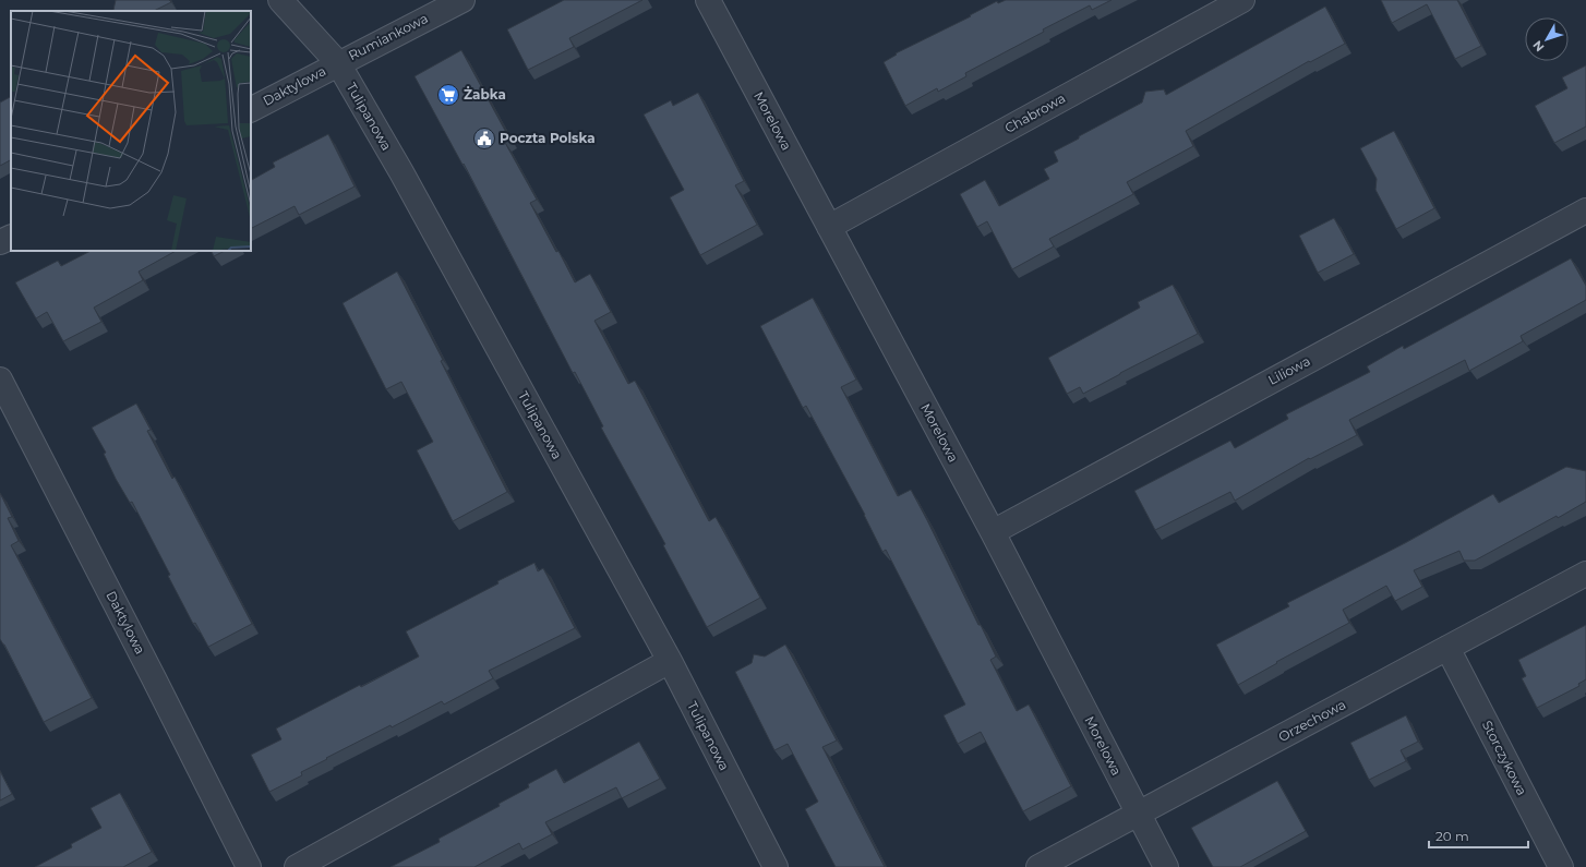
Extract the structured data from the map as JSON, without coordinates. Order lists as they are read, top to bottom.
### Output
{
  "streets": {
    "street": [
      "Rumiankowa",
      "Daktylowa",
      "Chabrowa",
      "Tulipanowa",
      "Morelowa",
      "Liliowa",
      "Orzechowa",
      "Storczykowa"
    ]
  },
  "crossings": [
    ["Rumiankowa", "Daktylowa"],
    ["Rumiankowa", "Tulipanowa"],
    ["Daktylowa", "Tulipanowa"],
    ["Chabrowa", "Morelowa"],
    ["Morelowa", "Liliowa"],
    ["Morelowa", "Orzechowa"],
    ["Orzechowa", "Storczykowa"]
  ],
  "places": {
    "supermarket": ["Żabka"],
    "public building": ["Poczta Polska"]
  },
  "scale_bar": "20 m",
  "north": "bottom left"
}
